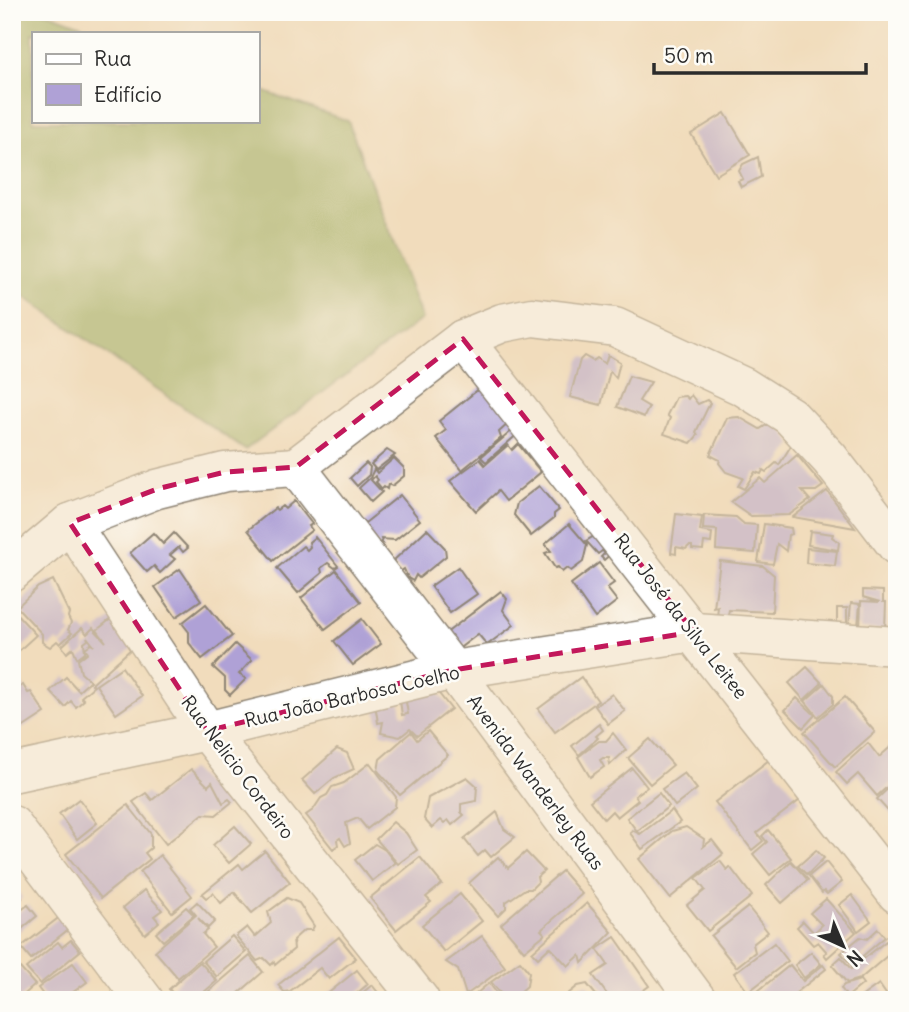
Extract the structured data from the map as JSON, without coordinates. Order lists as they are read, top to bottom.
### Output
{
  "streets": {
    "street": [
      "Rua José da Silva Leitee",
      "Rua João Barbosa Coelho",
      "Rua Nelicio Cordeiro",
      "Avenida Wanderley Ruas"
    ]
  },
  "crossings": [
    ["Rua José da Silva Leitee", "Rua João Barbosa Coelho"],
    ["Rua João Barbosa Coelho", "Rua Nelicio Cordeiro"],
    ["Rua João Barbosa Coelho", "Avenida Wanderley Ruas"]
  ],
  "legend": ["Rua", "Edifício"],
  "scale_bar": "50 m",
  "north": "bottom right"
}
